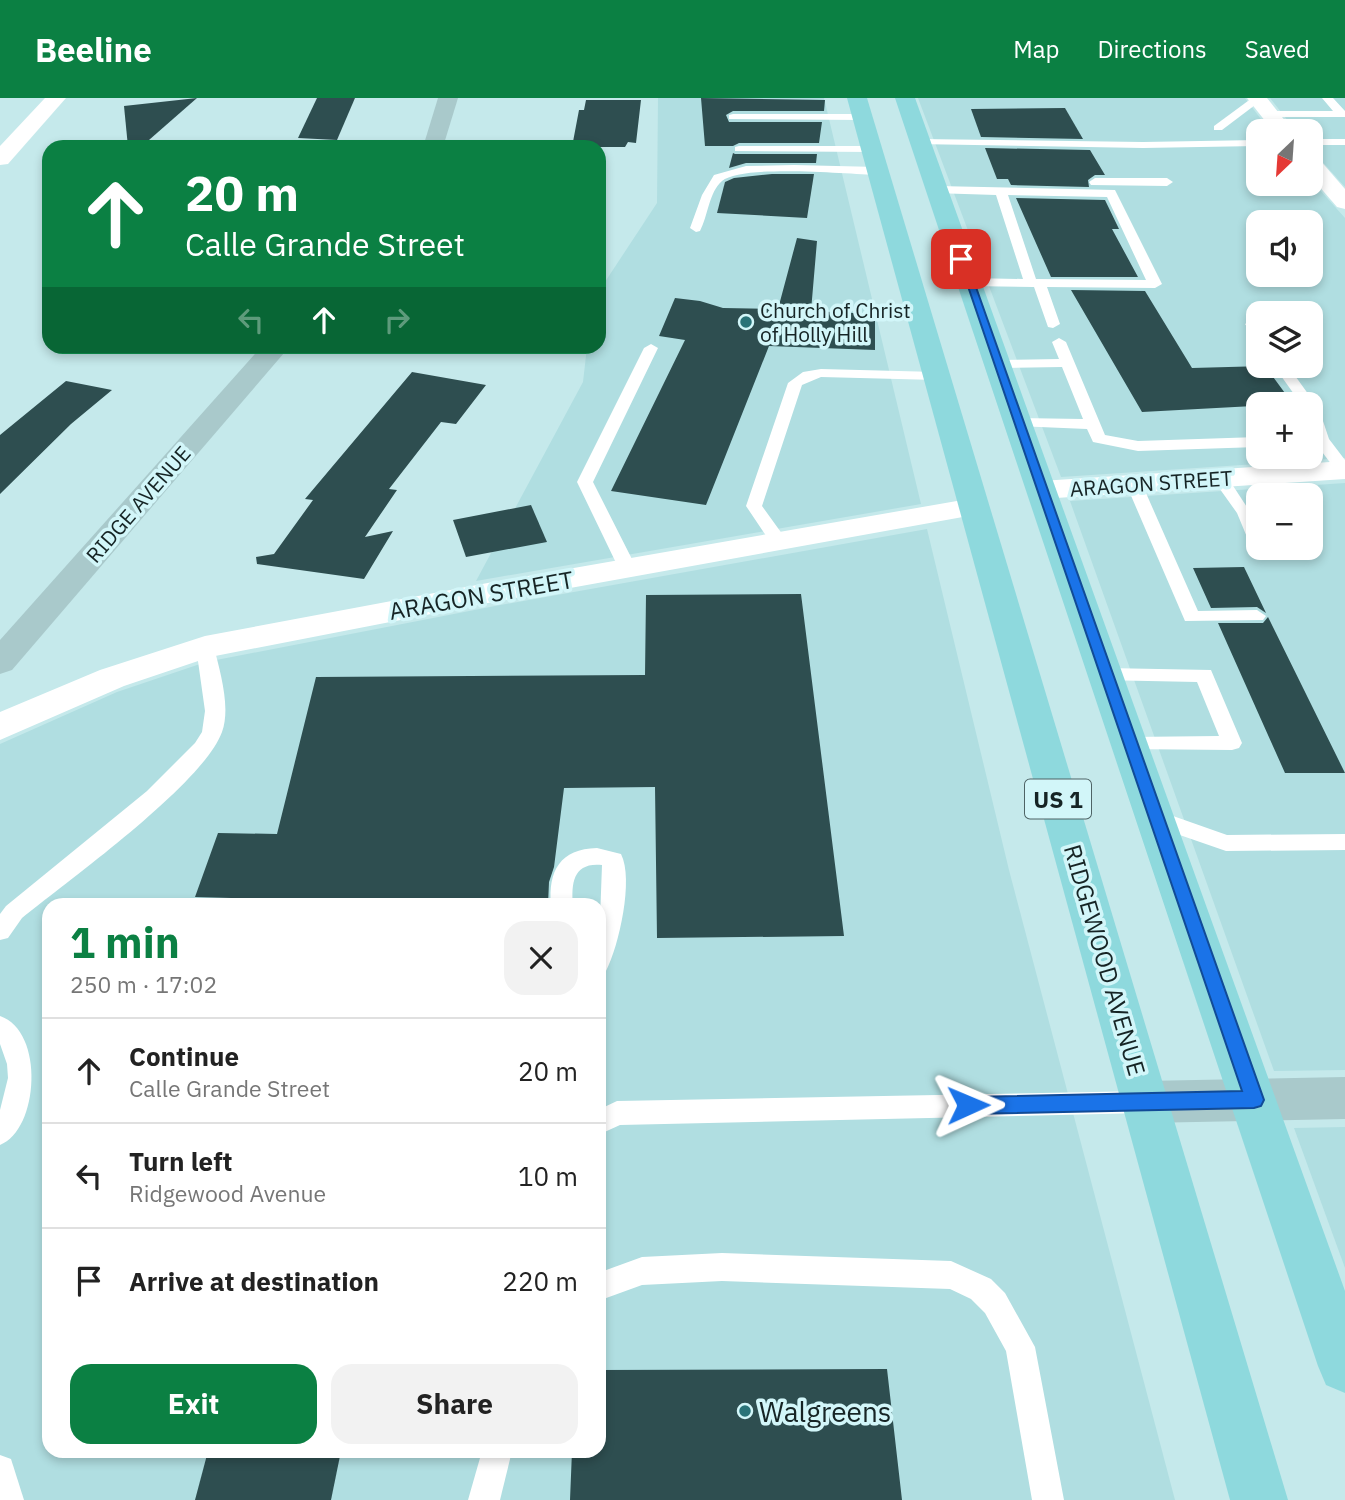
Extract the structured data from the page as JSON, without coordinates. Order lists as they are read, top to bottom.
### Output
{
  "streets": {
    "main road": ["US 1", "RIDGEWOOD AVENUE"],
    "street": ["ARAGON STREET", "RIDGE AVENUE"]
  },
  "crossings": [
    ["ARAGON STREET", "RIDGEWOOD AVENUE"]
  ],
  "places": ["Church of Christ of Holly Hill", "Walgreens"],
  "north": "bottom left",
  "page": {
    "header": "Beeline",
    "nav": ["Map", "Directions", "Saved"],
    "map_buttons": ["+", "−"],
    "turn": ["20 m", "Calle Grande Street"],
    "heading": ["1 min", "250 m · 17:02"],
    "list": [
      {
        "name": "Continue",
        "note": "Calle Grande Street",
        "value": "20 m"
      },
      {
        "name": "Turn left",
        "note": "Ridgewood Avenue",
        "value": "10 m"
      },
      {
        "name": "Arrive at destination",
        "value": "220 m"
      }
    ],
    "buttons": ["Exit", "Share"]
  }
}
